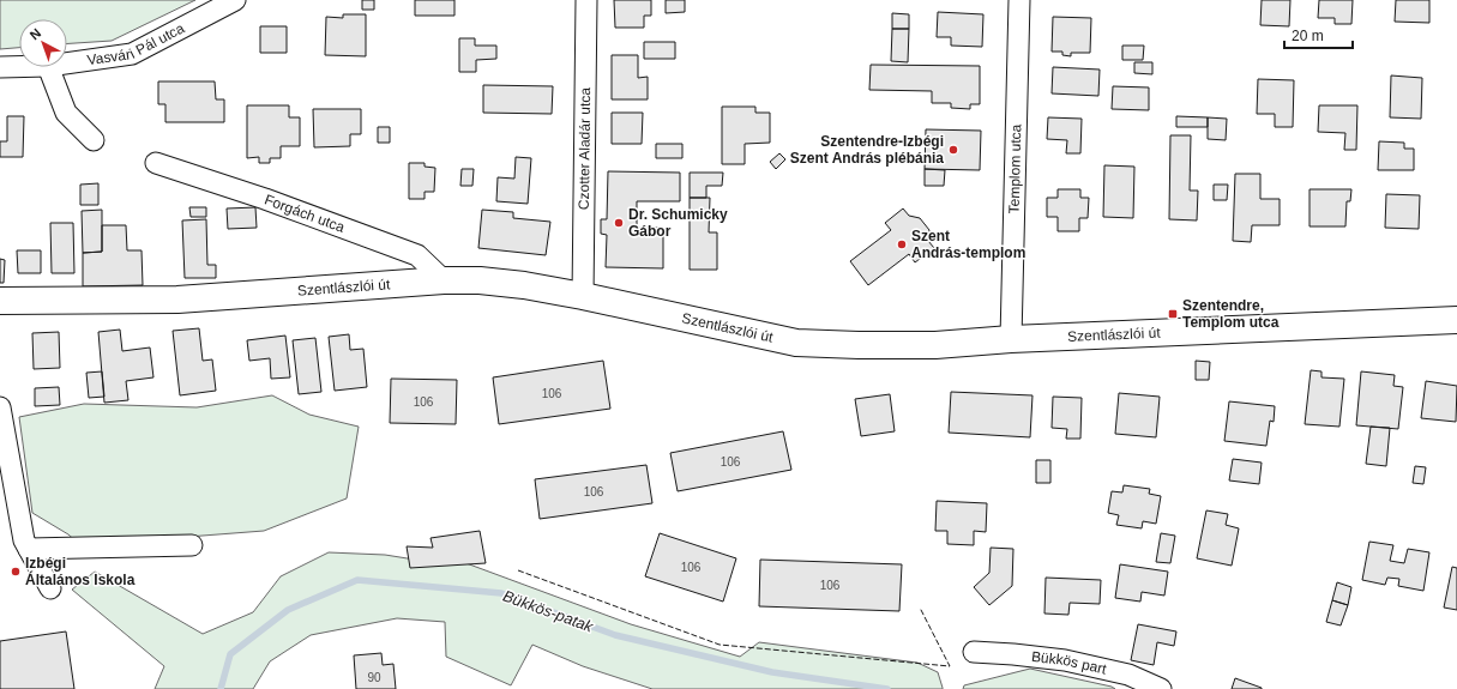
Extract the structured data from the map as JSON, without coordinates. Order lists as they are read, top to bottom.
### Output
{
  "streets": {
    "main road": ["Szentlászlói út"],
    "street": [
      "Vasvári Pál utca",
      "Czotter Aladár utca",
      "Templom utca",
      "Forgách utca",
      "Bükkös part"
    ]
  },
  "crossings": [
    ["Czotter Aladár utca", "Szentlászlói út"],
    ["Templom utca", "Szentlászlói út"],
    ["Forgách utca", "Szentlászlói út"]
  ],
  "water": ["Bükkös-patak"],
  "places": {
    "other": [
      "Szentendre-Izbégi Szent András plébánia",
      "Dr. Schumicky Gábor",
      "Szent András-templom",
      "Izbégi Általános Iskola"
    ],
    "transit": ["Szentendre, Templom utca"]
  },
  "house_numbers": [
    "106",
    "106",
    "106",
    "106",
    "106",
    "106",
    "90"
  ],
  "scale_bar": "20 m",
  "north": "top left"
}
